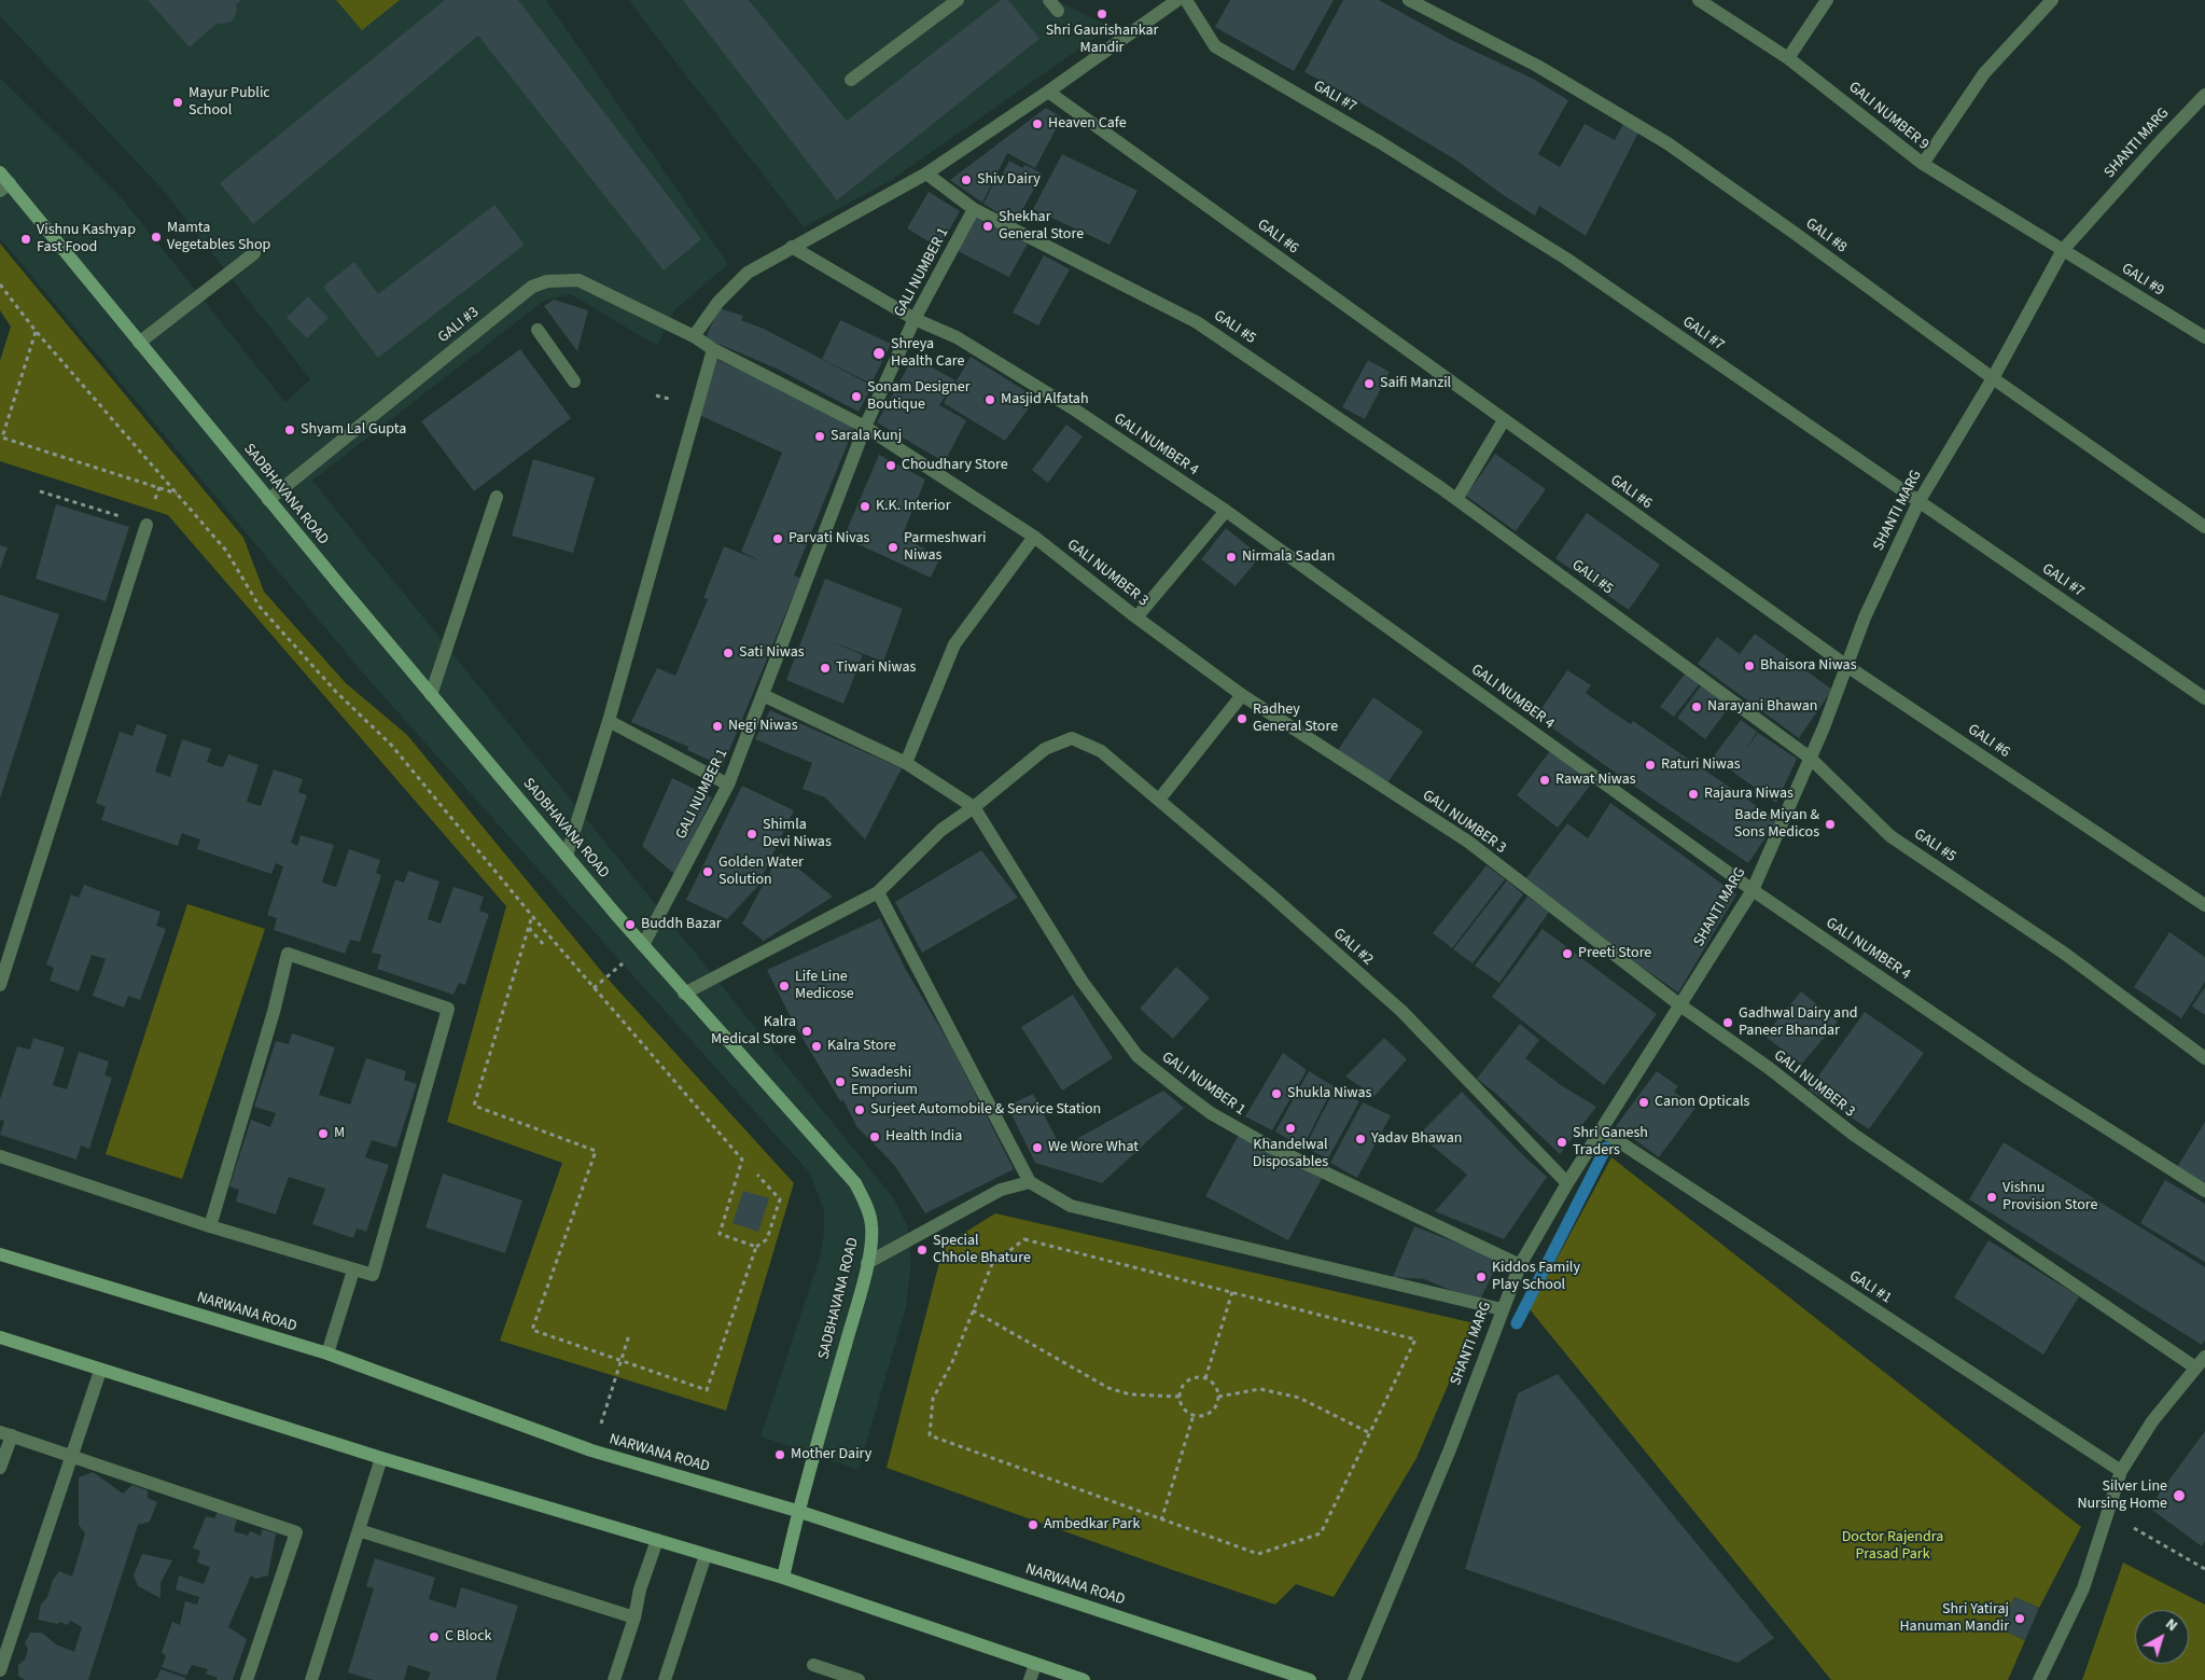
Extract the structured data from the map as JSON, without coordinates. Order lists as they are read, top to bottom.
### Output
{
  "streets": {
    "main road": ["SADBHAVANA ROAD", "NARWANA ROAD"],
    "street": [
      "GALI #7",
      "GALI NUMBER 9",
      "SHANTI MARG",
      "GALI #8",
      "GALI #6",
      "GALI NUMBER 1",
      "GALI #9",
      "GALI #3",
      "GALI #5",
      "GALI NUMBER 4",
      "GALI NUMBER 3",
      "GALI #2",
      "GALI #1"
    ]
  },
  "crossings": [
    ["GALI #7", "SHANTI MARG"],
    ["GALI NUMBER 9", "SHANTI MARG"],
    ["GALI NUMBER 9", "GALI #9"],
    ["SHANTI MARG", "GALI #8"],
    ["SHANTI MARG", "GALI #6"],
    ["SHANTI MARG", "GALI NUMBER 1"],
    ["SHANTI MARG", "GALI #9"],
    ["SHANTI MARG", "GALI #5"],
    ["SHANTI MARG", "GALI NUMBER 4"],
    ["SHANTI MARG", "GALI NUMBER 3"],
    ["SHANTI MARG", "GALI #2"],
    ["SHANTI MARG", "GALI #1"],
    ["GALI NUMBER 1", "GALI #5"],
    ["GALI NUMBER 1", "GALI NUMBER 4"],
    ["GALI NUMBER 1", "SADBHAVANA ROAD"],
    ["GALI NUMBER 1", "GALI NUMBER 3"],
    ["GALI NUMBER 1", "GALI #2"],
    ["GALI #3", "SADBHAVANA ROAD"],
    ["GALI #3", "GALI NUMBER 3"],
    ["SADBHAVANA ROAD", "GALI #2"],
    ["SADBHAVANA ROAD", "NARWANA ROAD"]
  ],
  "parks": ["Doctor Rajendra Prasad Park"],
  "places": [
    "Shri Gaurishankar Mandir",
    "Mayur Public School",
    "Heaven Cafe",
    "Shiv Dairy",
    "Shekhar General Store",
    "Mamta Vegetables Shop",
    "Vishnu Kashyap Fast Food",
    "Shreya Health Care",
    "Saifi Manzil",
    "Sonam Designer Boutique",
    "Masjid Alfatah",
    "Shyam Lal Gupta",
    "Sarala Kunj",
    "Choudhary Store",
    "K.K. Interior",
    "Parvati Nivas",
    "Parmeshwari Niwas",
    "Nirmala Sadan",
    "Sati Niwas",
    "Bhaisora Niwas",
    "Tiwari Niwas",
    "Narayani Bhawan",
    "Radhey General Store",
    "Negi Niwas",
    "Raturi Niwas",
    "Rawat Niwas",
    "Rajaura Niwas",
    "Bade Miyan & Sons Medicos",
    "Shimla Devi Niwas",
    "Golden Water Solution",
    "Buddh Bazar",
    "Preeti Store",
    "Life Line Medicose",
    "Gadhwal Dairy and Paneer Bhandar",
    "Kalra Medical Store",
    "Kalra Store",
    "Swadeshi Emporium",
    "Shukla Niwas",
    "Canon Opticals",
    "Surjeet Automobile & Service Station",
    "Khandelwal Disposables",
    "M",
    "Health India",
    "Yadav Bhawan",
    "Shri Ganesh Traders",
    "We Wore What",
    "Vishnu Provision Store",
    "Special Chhole Bhature",
    "Kiddos Family Play School",
    "Mother Dairy",
    "Silver Line Nursing Home",
    "Ambedkar Park",
    "Shri Yatiraj Hanuman Mandir",
    "C Block"
  ],
  "north": "top right"
}
